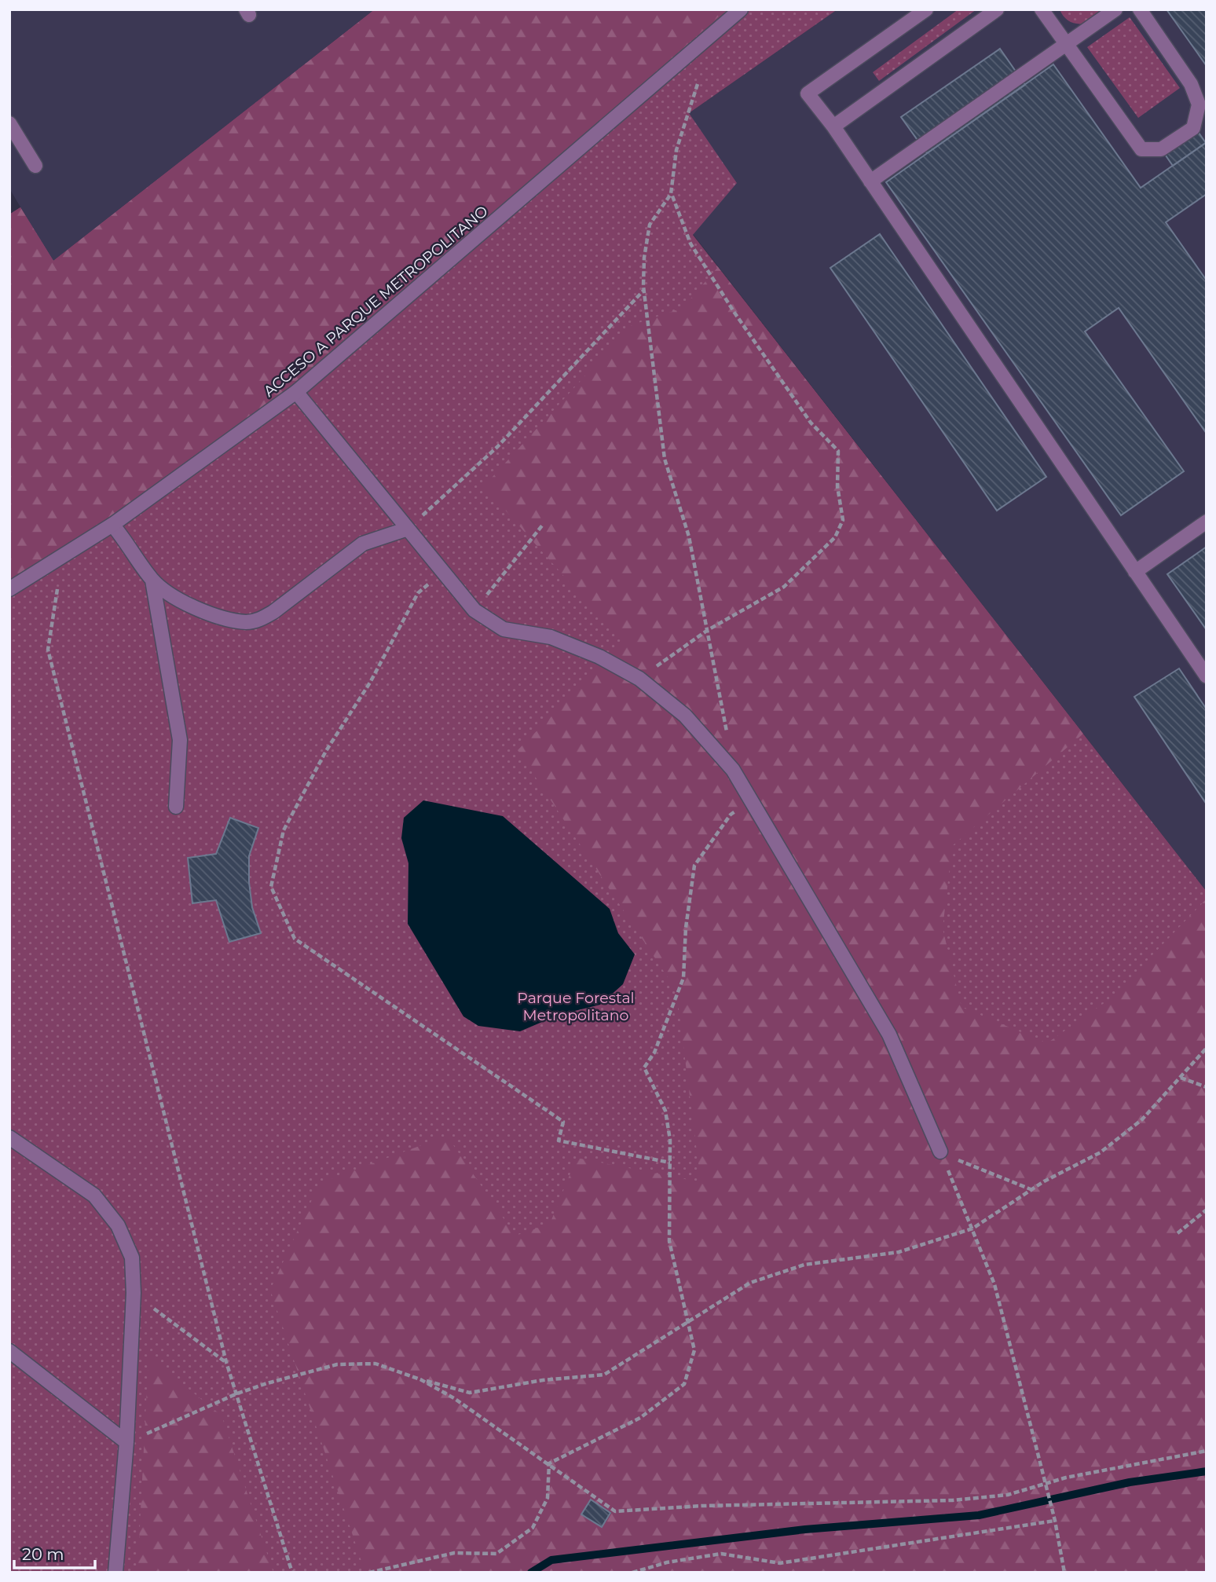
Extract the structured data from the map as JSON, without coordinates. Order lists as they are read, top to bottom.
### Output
{
  "streets": {
    "street": ["ACCESO A PARQUE METROPOLITANO"]
  },
  "parks": ["Parque Forestal Metropolitano"],
  "scale_bar": "20 m"
}
